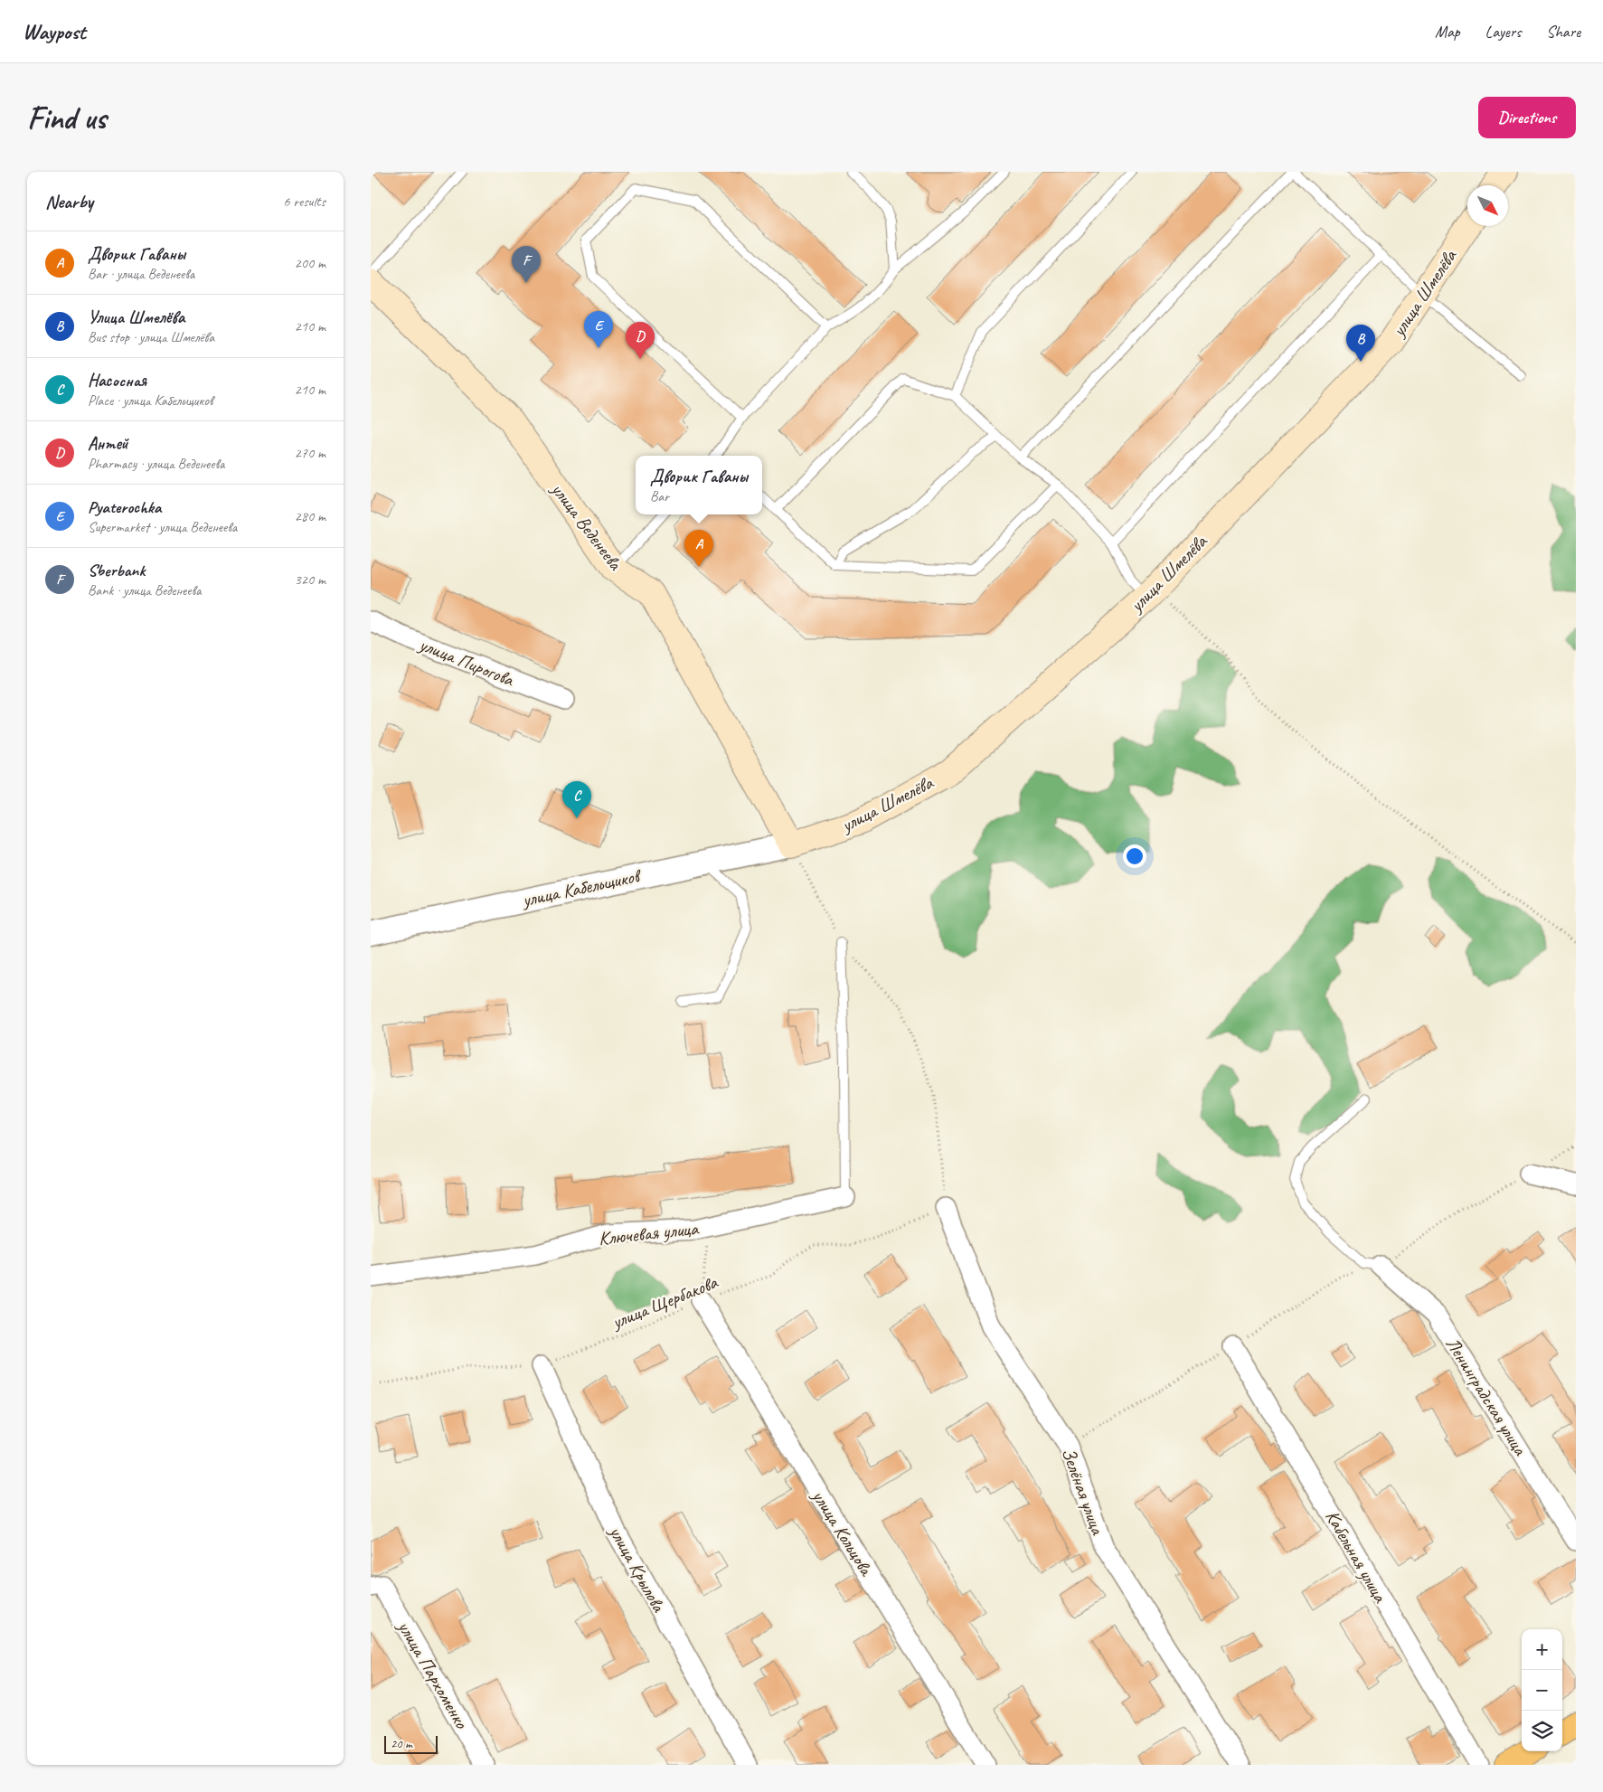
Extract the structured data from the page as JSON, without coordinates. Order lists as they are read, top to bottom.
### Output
{
  "streets": {
    "main road": ["улица Шмелёва", "улица Веденеева"],
    "street": [
      "улица Пирогова",
      "улица Кабельщиков",
      "Ключевая улица",
      "Ленинградская улица",
      "Зелёная улица",
      "улица Кольцова",
      "Кабельная улица",
      "улица Крылова",
      "улица Пархоменко"
    ],
    "path": ["улица Щербакова"]
  },
  "crossings": [
    ["улица Шмелёва", "улица Веденеева"],
    ["улица Шмелёва", "улица Кабельщиков"],
    ["улица Веденеева", "улица Кабельщиков"],
    ["улица Щербакова", "Зелёная улица"],
    ["улица Щербакова", "улица Кольцова"],
    ["улица Щербакова", "улица Крылова"]
  ],
  "scale_bar": "20 m",
  "north": "bottom right",
  "page": {
    "header": "Waypost",
    "nav": ["Map", "Layers", "Share"],
    "buttons": "Directions",
    "title": "Find us",
    "heading": ["Nearby", "6 results"],
    "list": [
      {
        "mark": "A",
        "name": "Дворик Гаваны",
        "note": "Bar · улица Веденеева",
        "value": "200 m"
      },
      {
        "mark": "B",
        "name": "Улица Шмелёва",
        "note": "Bus stop · улица Шмелёва",
        "value": "210 m"
      },
      {
        "mark": "C",
        "name": "Насосная",
        "note": "Place · улица Кабельщиков",
        "value": "210 m"
      },
      {
        "mark": "D",
        "name": "Антей",
        "note": "Pharmacy · улица Веденеева",
        "value": "270 m"
      },
      {
        "mark": "E",
        "name": "Pyaterochka",
        "note": "Supermarket · улица Веденеева",
        "value": "280 m"
      },
      {
        "mark": "F",
        "name": "Sberbank",
        "note": "Bank · улица Веденеева",
        "value": "320 m"
      }
    ],
    "pins": [
      "F",
      "E",
      "D",
      "B",
      "A",
      "C"
    ],
    "popup": ["Дворик Гаваны", "Bar"],
    "map_buttons": ["+", "−"],
    "scale": "20 m"
  }
}
